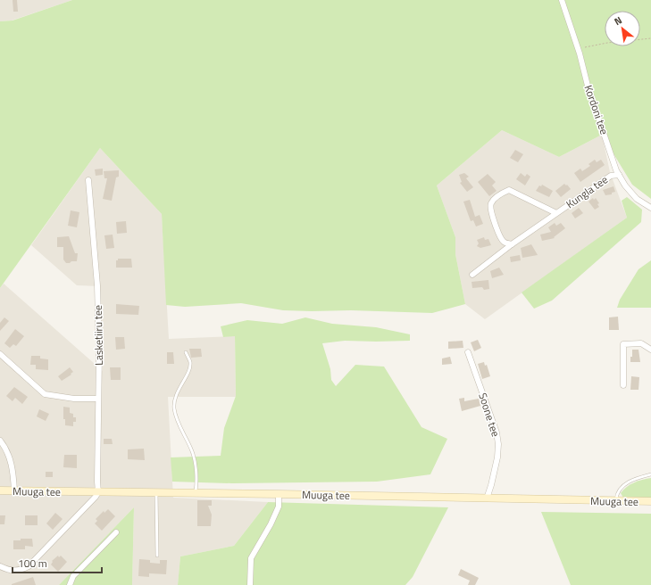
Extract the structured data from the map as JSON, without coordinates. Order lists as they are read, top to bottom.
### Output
{
  "streets": {
    "street": [
      "Kordoni tee",
      "Kungla tee",
      "Lasketiiru tee",
      "Soone tee",
      "Muuga tee"
    ]
  },
  "crossings": [
    ["Kordoni tee", "Kungla tee"],
    ["Lasketiiru tee", "Muuga tee"],
    ["Soone tee", "Muuga tee"]
  ],
  "scale_bar": "100 m",
  "north": "top left"
}
